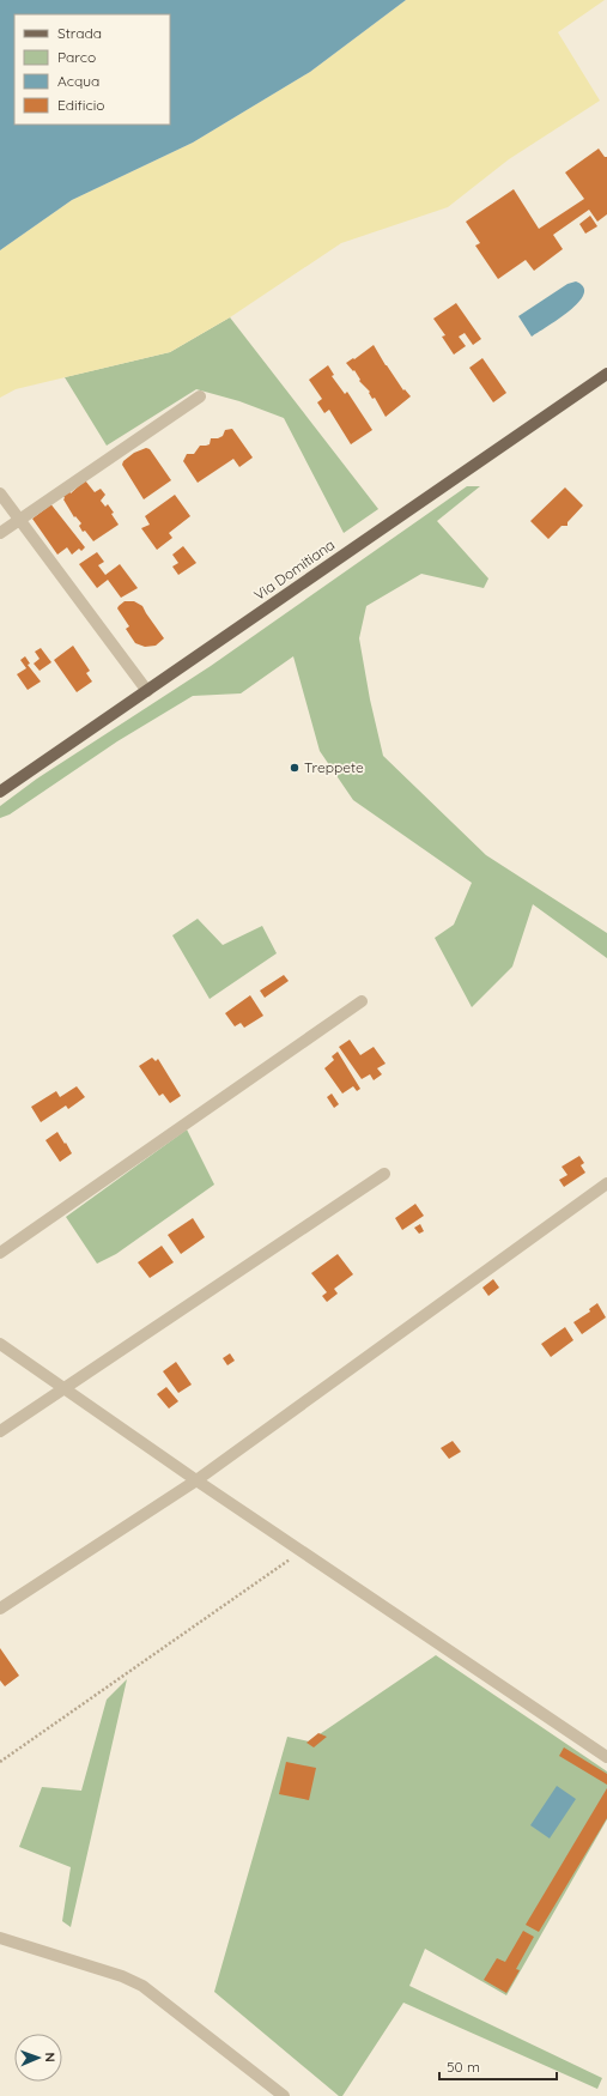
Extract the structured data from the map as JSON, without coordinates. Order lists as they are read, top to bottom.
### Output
{
  "streets": {
    "main road": ["Via Domitiana"]
  },
  "places": ["Treppete"],
  "legend": [
    "Strada",
    "Parco",
    "Acqua",
    "Edificio"
  ],
  "scale_bar": "50 m",
  "north": "right"
}
